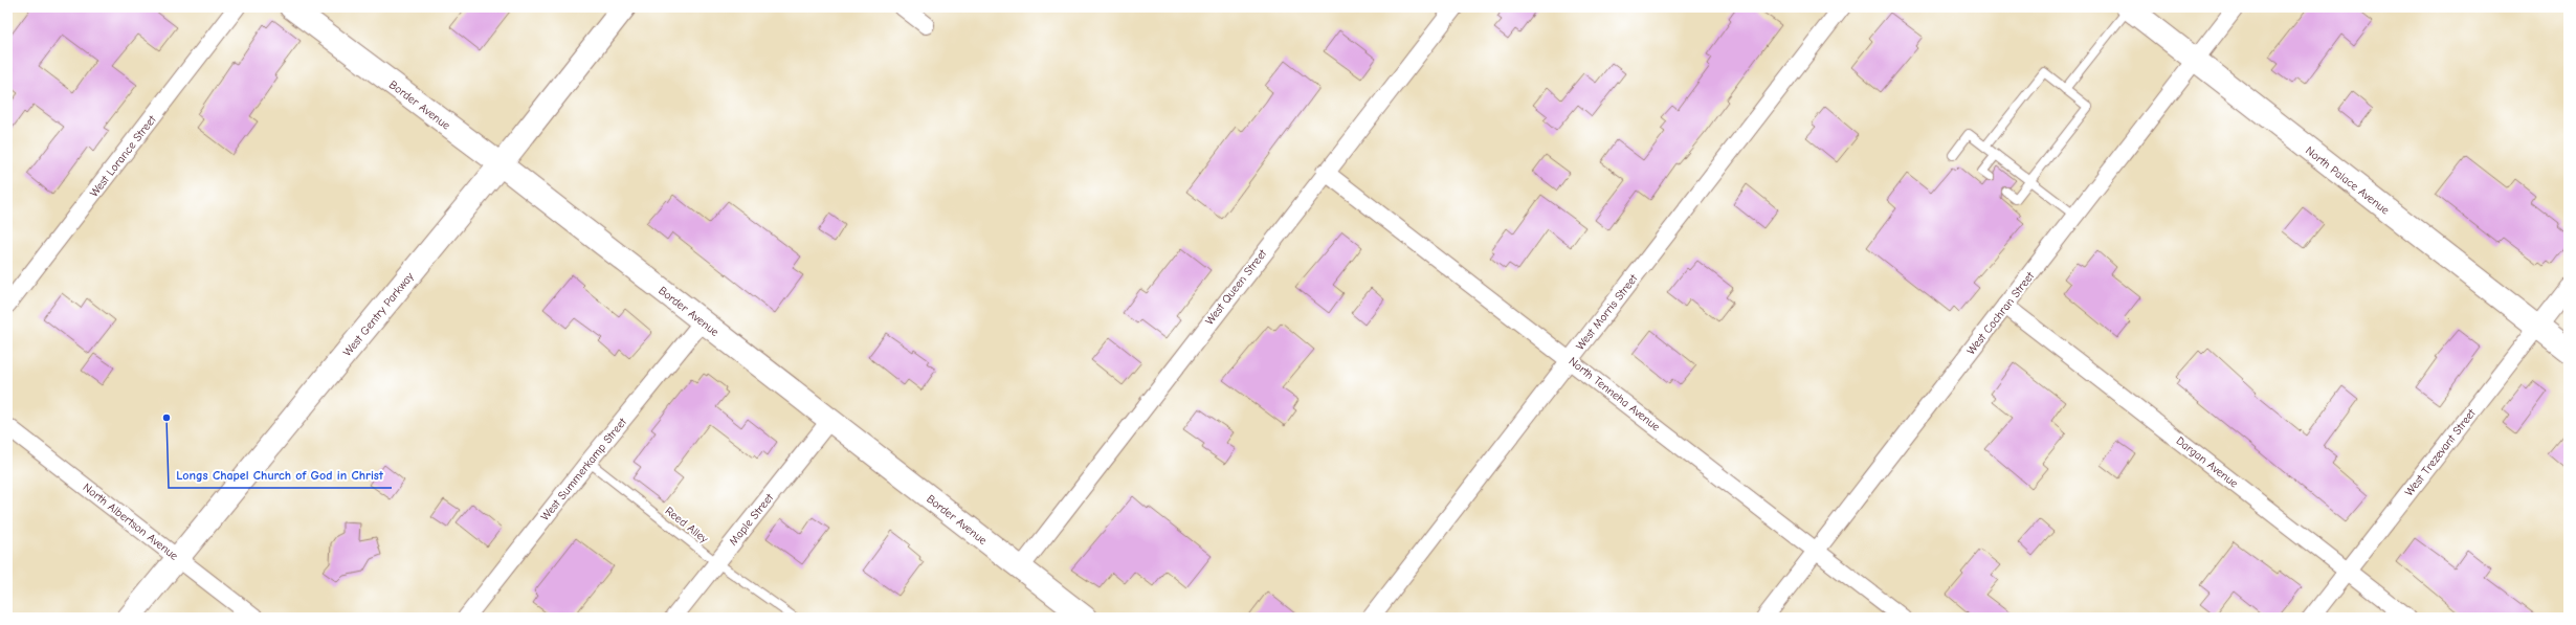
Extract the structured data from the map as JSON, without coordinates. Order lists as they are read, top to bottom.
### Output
{
  "streets": {
    "street": [
      "Border Avenue",
      "West Lorance Street",
      "North Palace Avenue",
      "West Queen Street",
      "West Morris Street",
      "West Cochran Street",
      "West Gentry Parkway",
      "North Tenneha Avenue",
      "West Trezevant Street",
      "Dargan Avenue",
      "West Summerkamp Street",
      "Maple Street",
      "North Albertson Avenue"
    ],
    "lane": ["Reed Alley"]
  },
  "crossings": [
    ["Border Avenue", "West Queen Street"],
    ["Border Avenue", "West Gentry Parkway"],
    ["Border Avenue", "West Summerkamp Street"],
    ["Border Avenue", "Maple Street"],
    ["North Palace Avenue", "West Cochran Street"],
    ["North Palace Avenue", "West Trezevant Street"],
    ["West Queen Street", "North Tenneha Avenue"],
    ["West Morris Street", "North Tenneha Avenue"],
    ["West Cochran Street", "North Tenneha Avenue"],
    ["West Cochran Street", "Dargan Avenue"],
    ["West Gentry Parkway", "North Albertson Avenue"],
    ["West Trezevant Street", "Dargan Avenue"],
    ["West Summerkamp Street", "Reed Alley"],
    ["Maple Street", "Reed Alley"]
  ],
  "places": ["Longs Chapel Church of God in Christ"]
}
